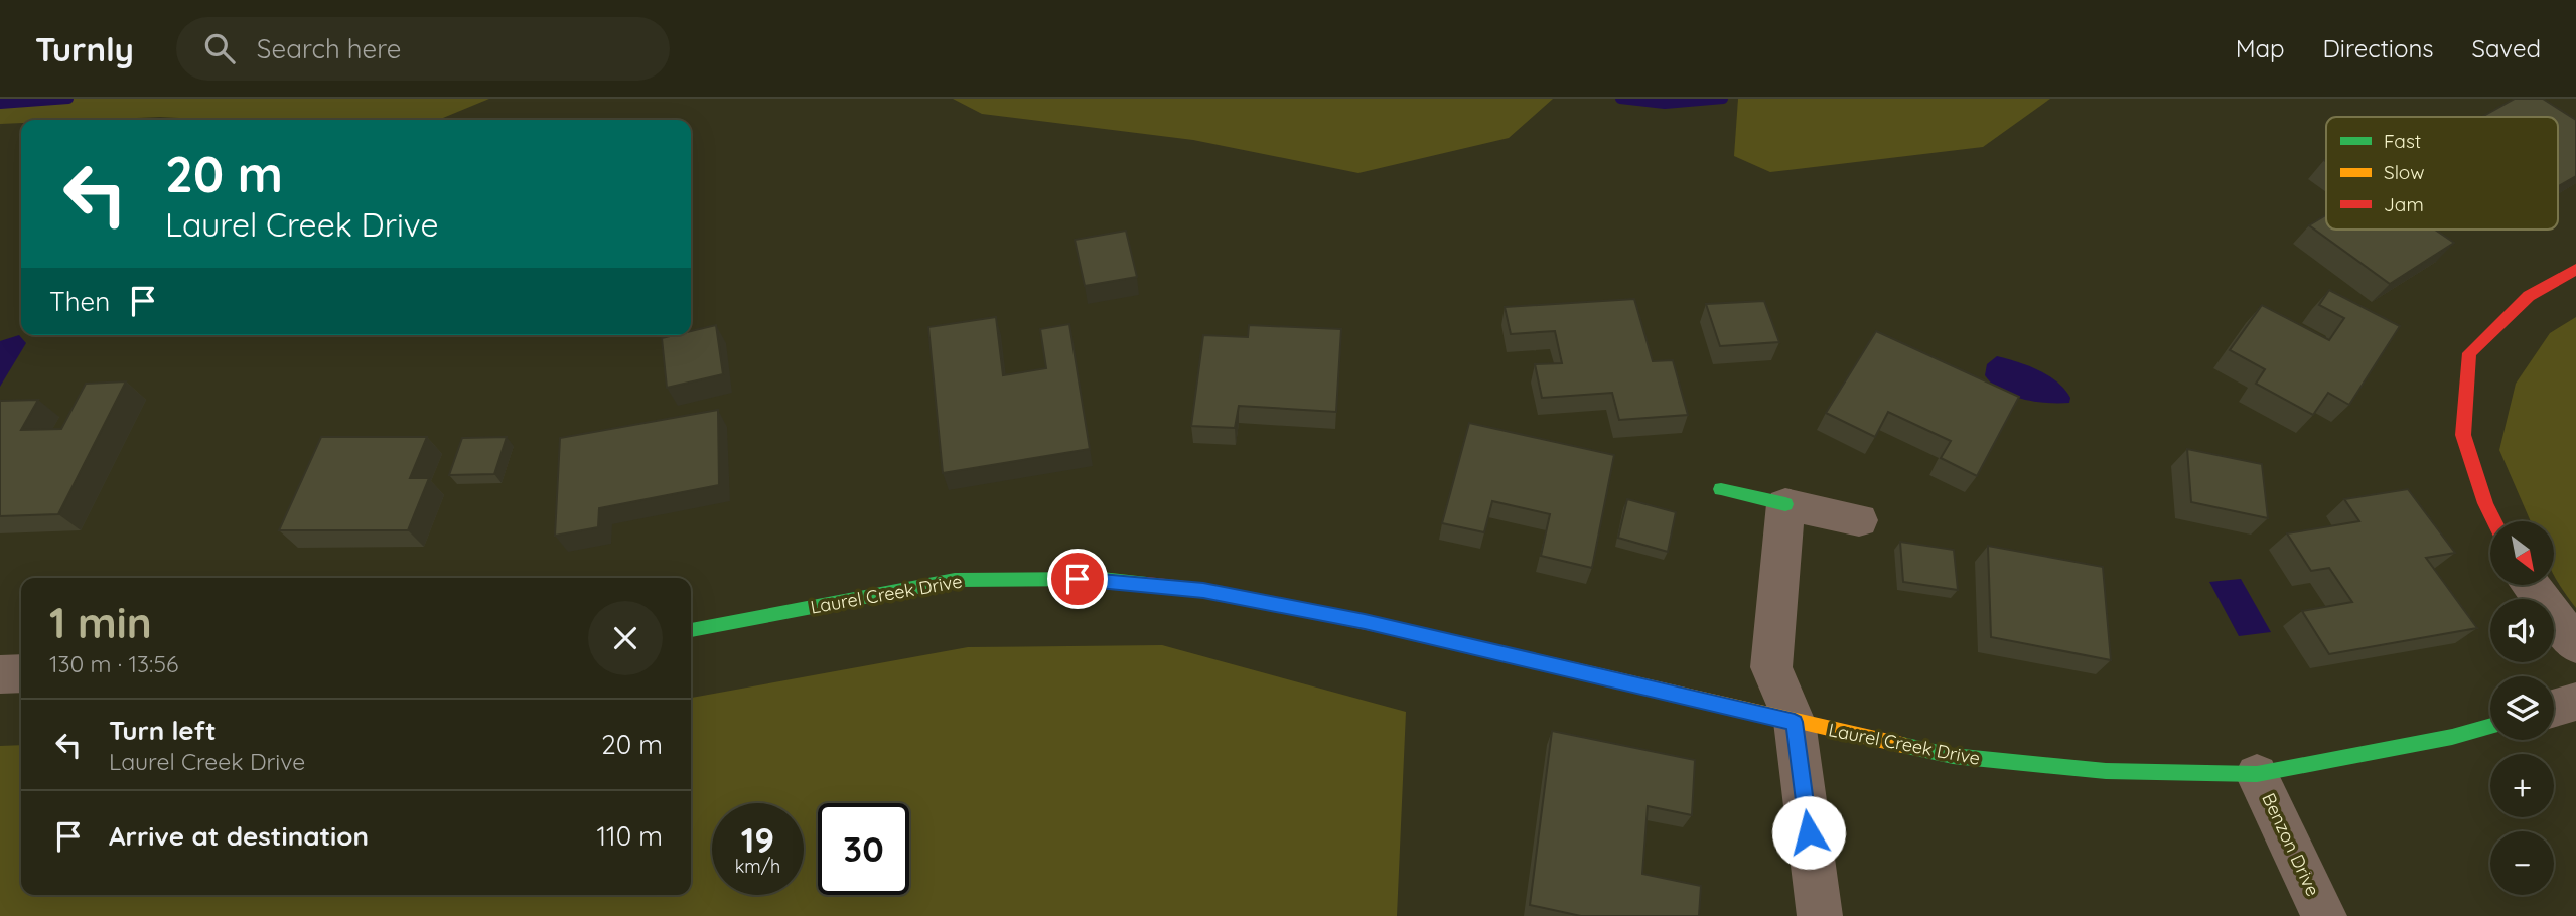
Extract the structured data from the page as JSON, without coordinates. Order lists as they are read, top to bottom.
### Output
{
  "streets": {
    "street": ["Laurel Creek Drive", "Benzon Drive"]
  },
  "crossings": [
    ["Laurel Creek Drive", "Benzon Drive"]
  ],
  "legend": ["Fast", "Slow", "Jam"],
  "north": "bottom right",
  "page": {
    "header": "Turnly",
    "search": "Search here",
    "nav": ["Map", "Directions", "Saved"],
    "turn": ["20 m", "Laurel Creek Drive"],
    "then": "Then",
    "map_buttons": ["+", "−"],
    "heading": ["1 min", "130 m · 13:56"],
    "list": [
      {
        "name": "Turn left",
        "note": "Laurel Creek Drive",
        "value": "20 m"
      },
      {
        "name": "Arrive at destination",
        "value": "110 m"
      }
    ],
    "speed": "19 km/h",
    "limit": "30"
  }
}
